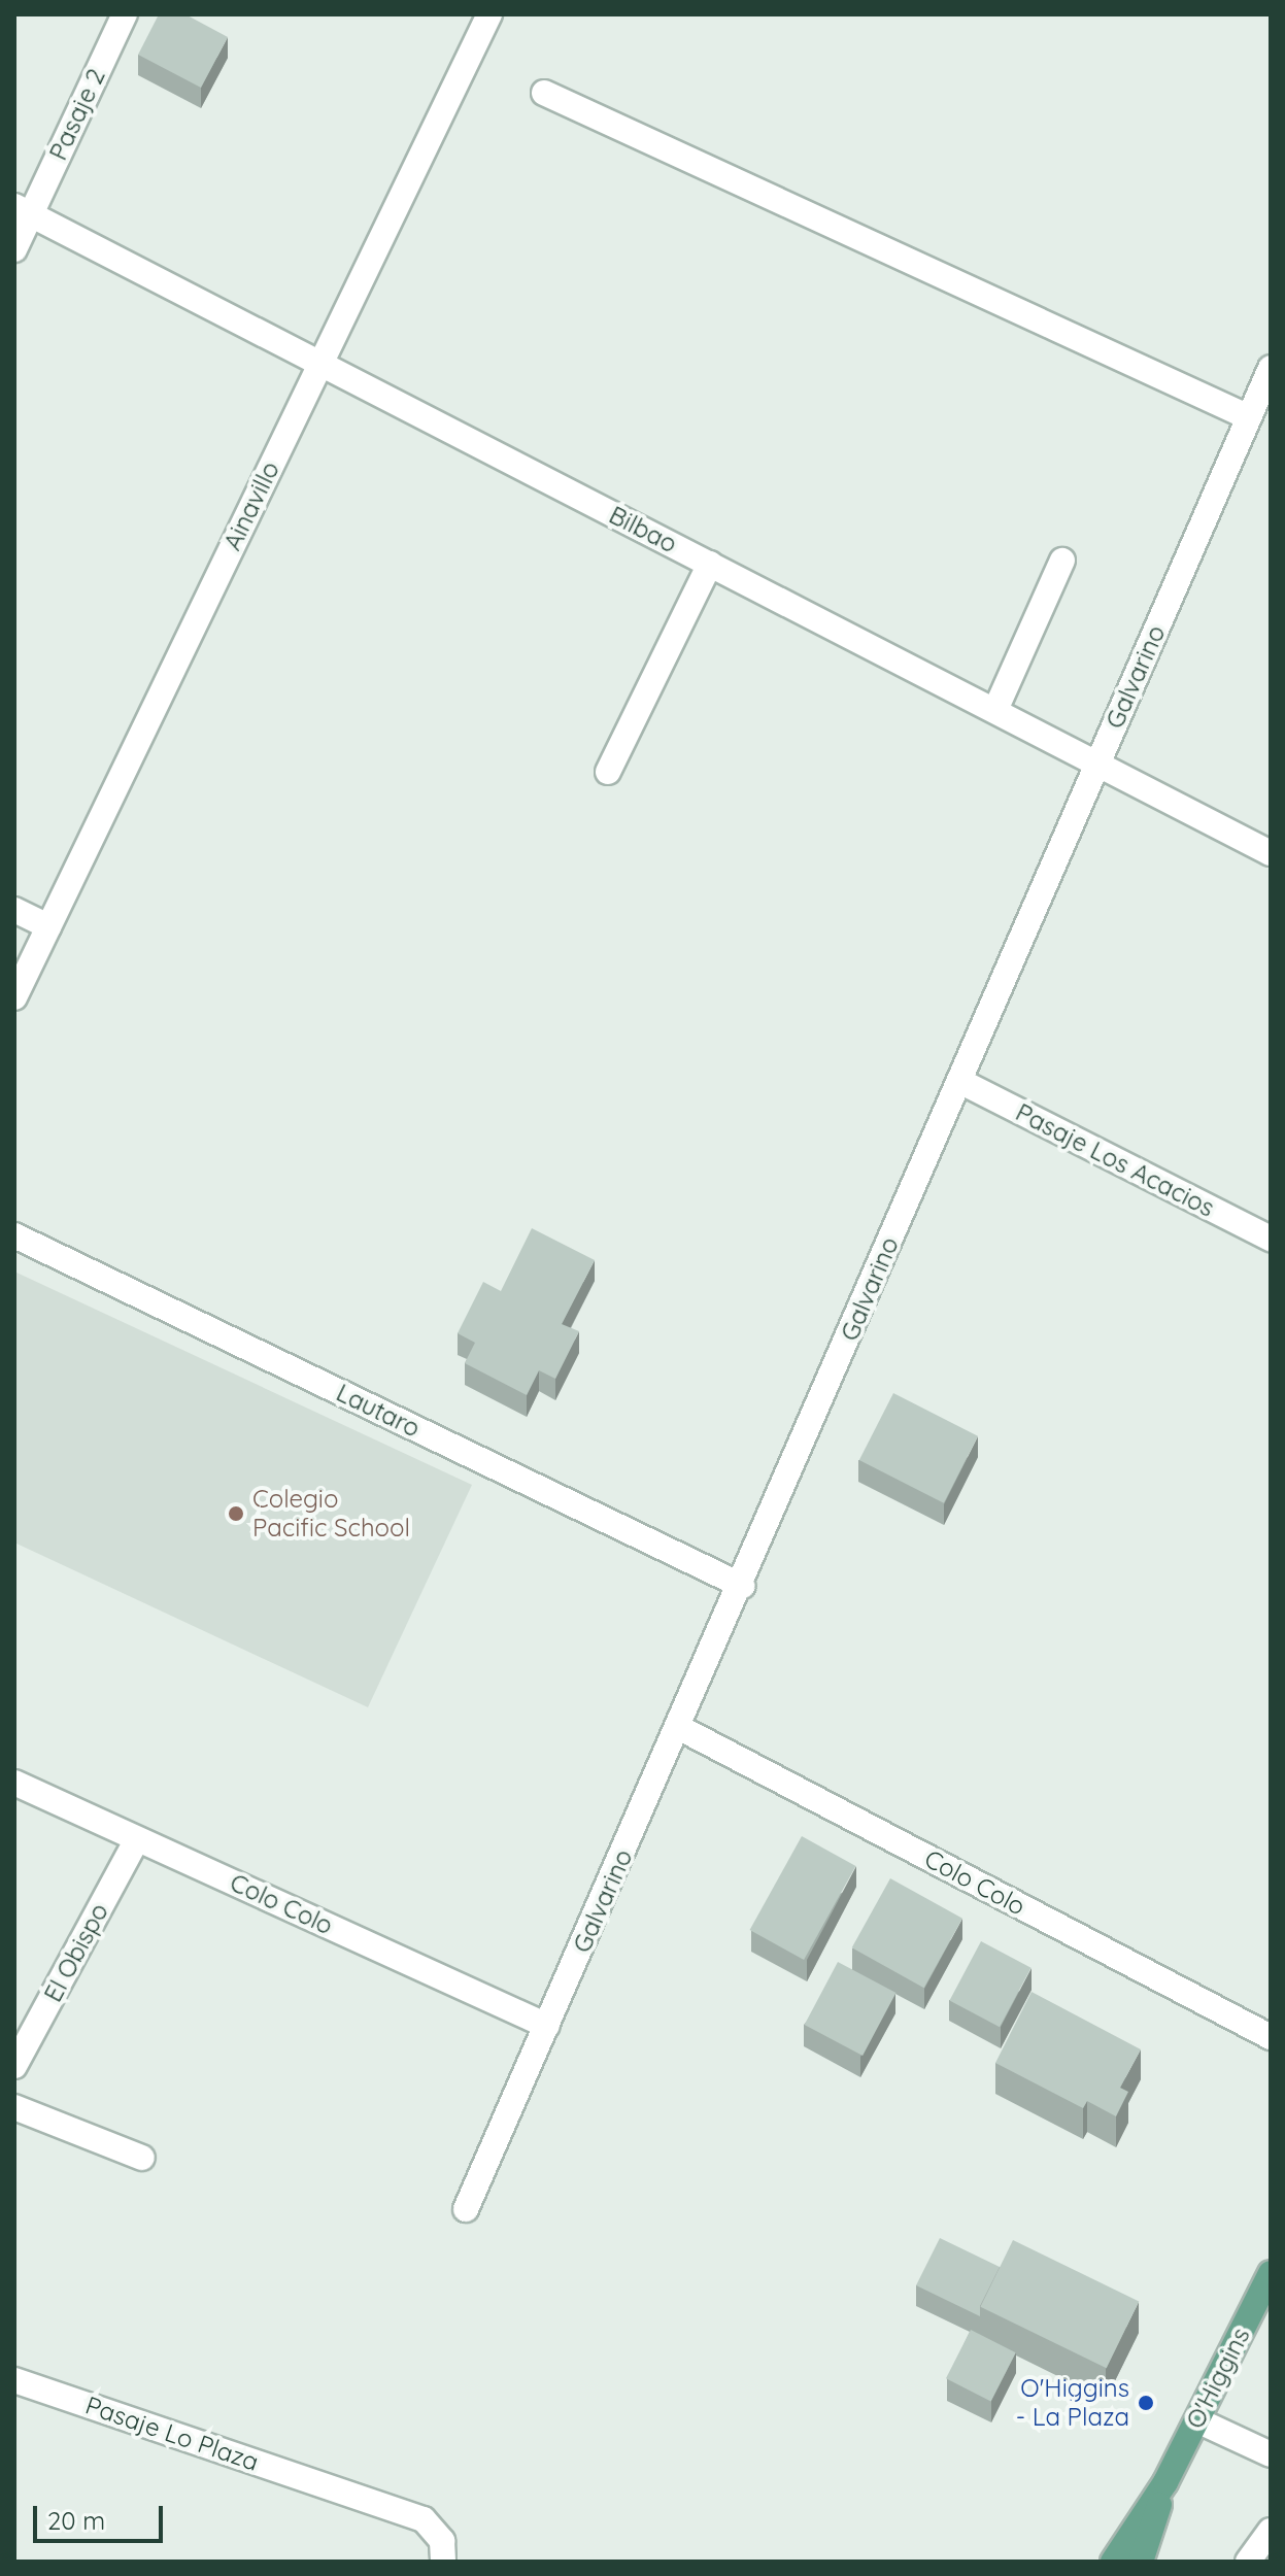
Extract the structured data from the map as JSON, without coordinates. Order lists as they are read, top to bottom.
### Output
{
  "streets": {
    "main road": ["O'Higgins"],
    "street": [
      "Pasaje 2",
      "Ainavillo",
      "Bilbao",
      "Galvarino",
      "Pasaje Los Acacios",
      "Lautaro",
      "Colo Colo",
      "El Obispo",
      "Pasaje Lo Plaza"
    ]
  },
  "crossings": [
    ["Pasaje 2", "Bilbao"],
    ["Ainavillo", "Bilbao"],
    ["Bilbao", "Galvarino"],
    ["Galvarino", "Pasaje Los Acacios"],
    ["Galvarino", "Lautaro"],
    ["Galvarino", "Colo Colo"],
    ["Colo Colo", "El Obispo"]
  ],
  "places": ["Colegio Pacific School", "O'Higgins - La Plaza"],
  "scale_bar": "20 m"
}
